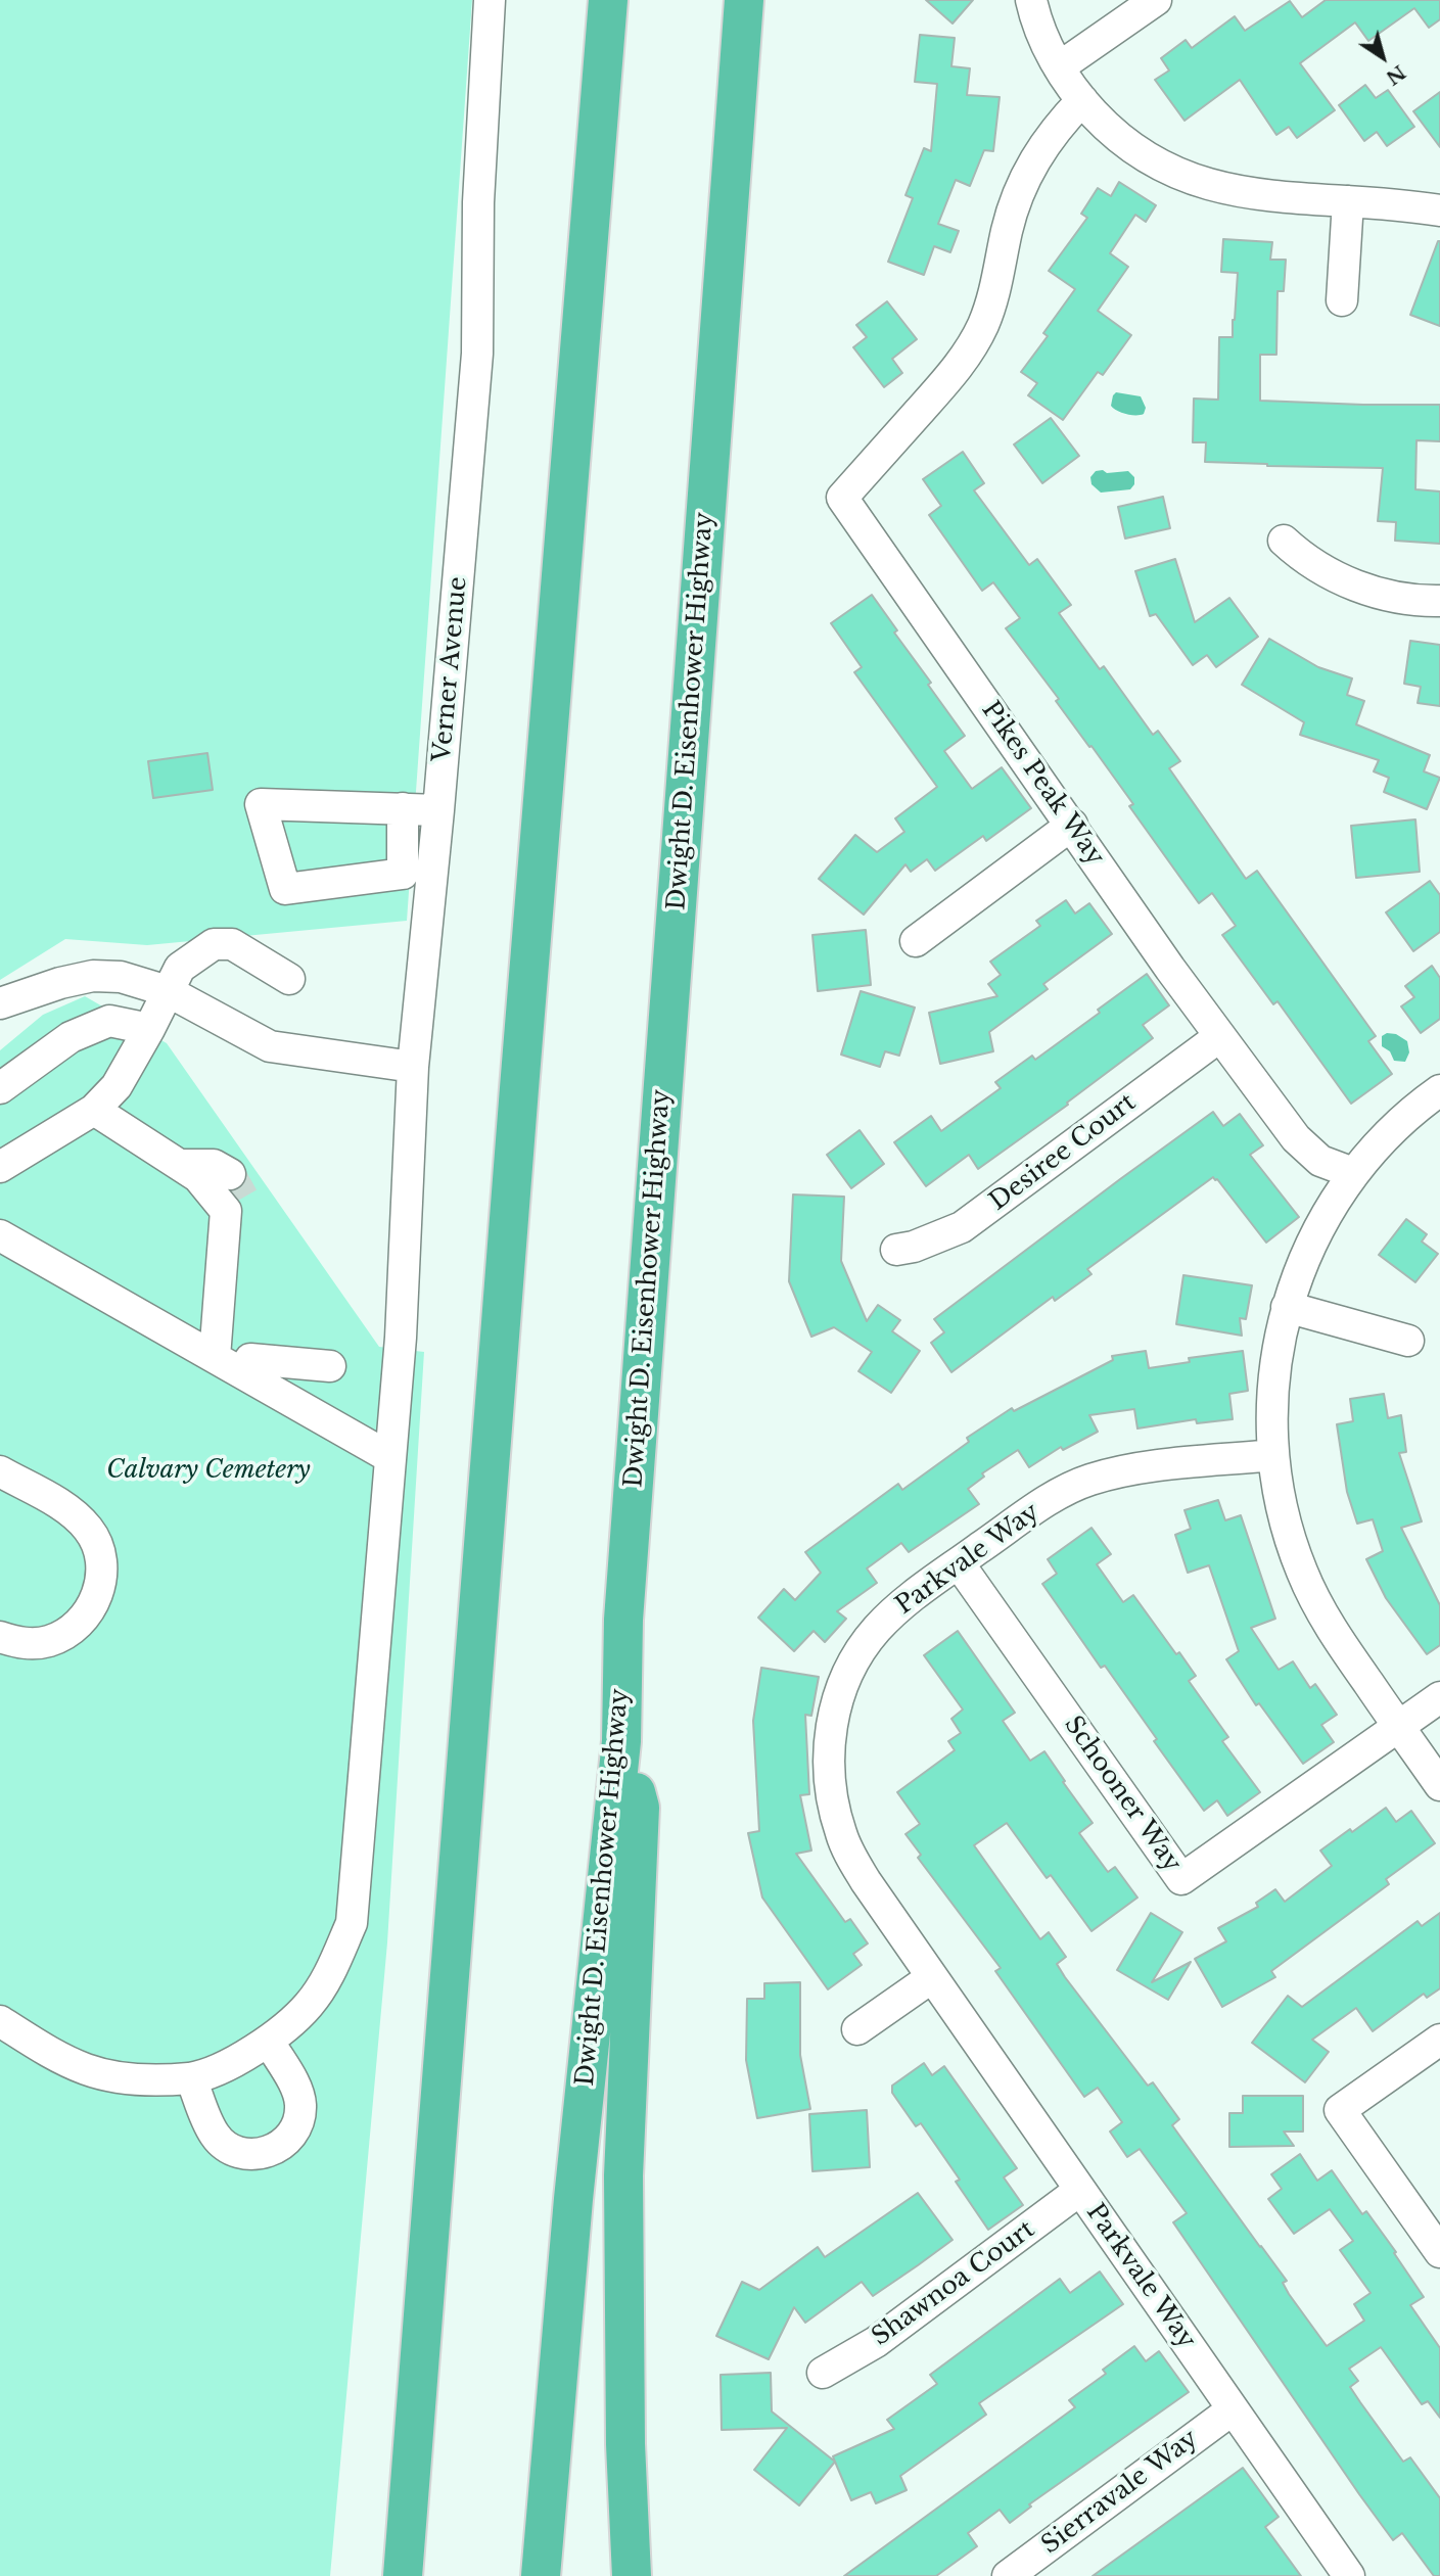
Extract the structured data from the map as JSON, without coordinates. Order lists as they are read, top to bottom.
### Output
{
  "streets": {
    "highway": ["Dwight D. Eisenhower Highway"],
    "street": [
      "Verner Avenue",
      "Pikes Peak Way",
      "Desiree Court",
      "Parkvale Way",
      "Schooner Way",
      "Shawnoa Court",
      "Sierravale Way"
    ]
  },
  "crossings": [
    ["Pikes Peak Way", "Desiree Court"],
    ["Parkvale Way", "Schooner Way"],
    ["Parkvale Way", "Shawnoa Court"],
    ["Parkvale Way", "Sierravale Way"]
  ],
  "parks": ["Calvary Cemetery"],
  "north": "bottom right"
}
